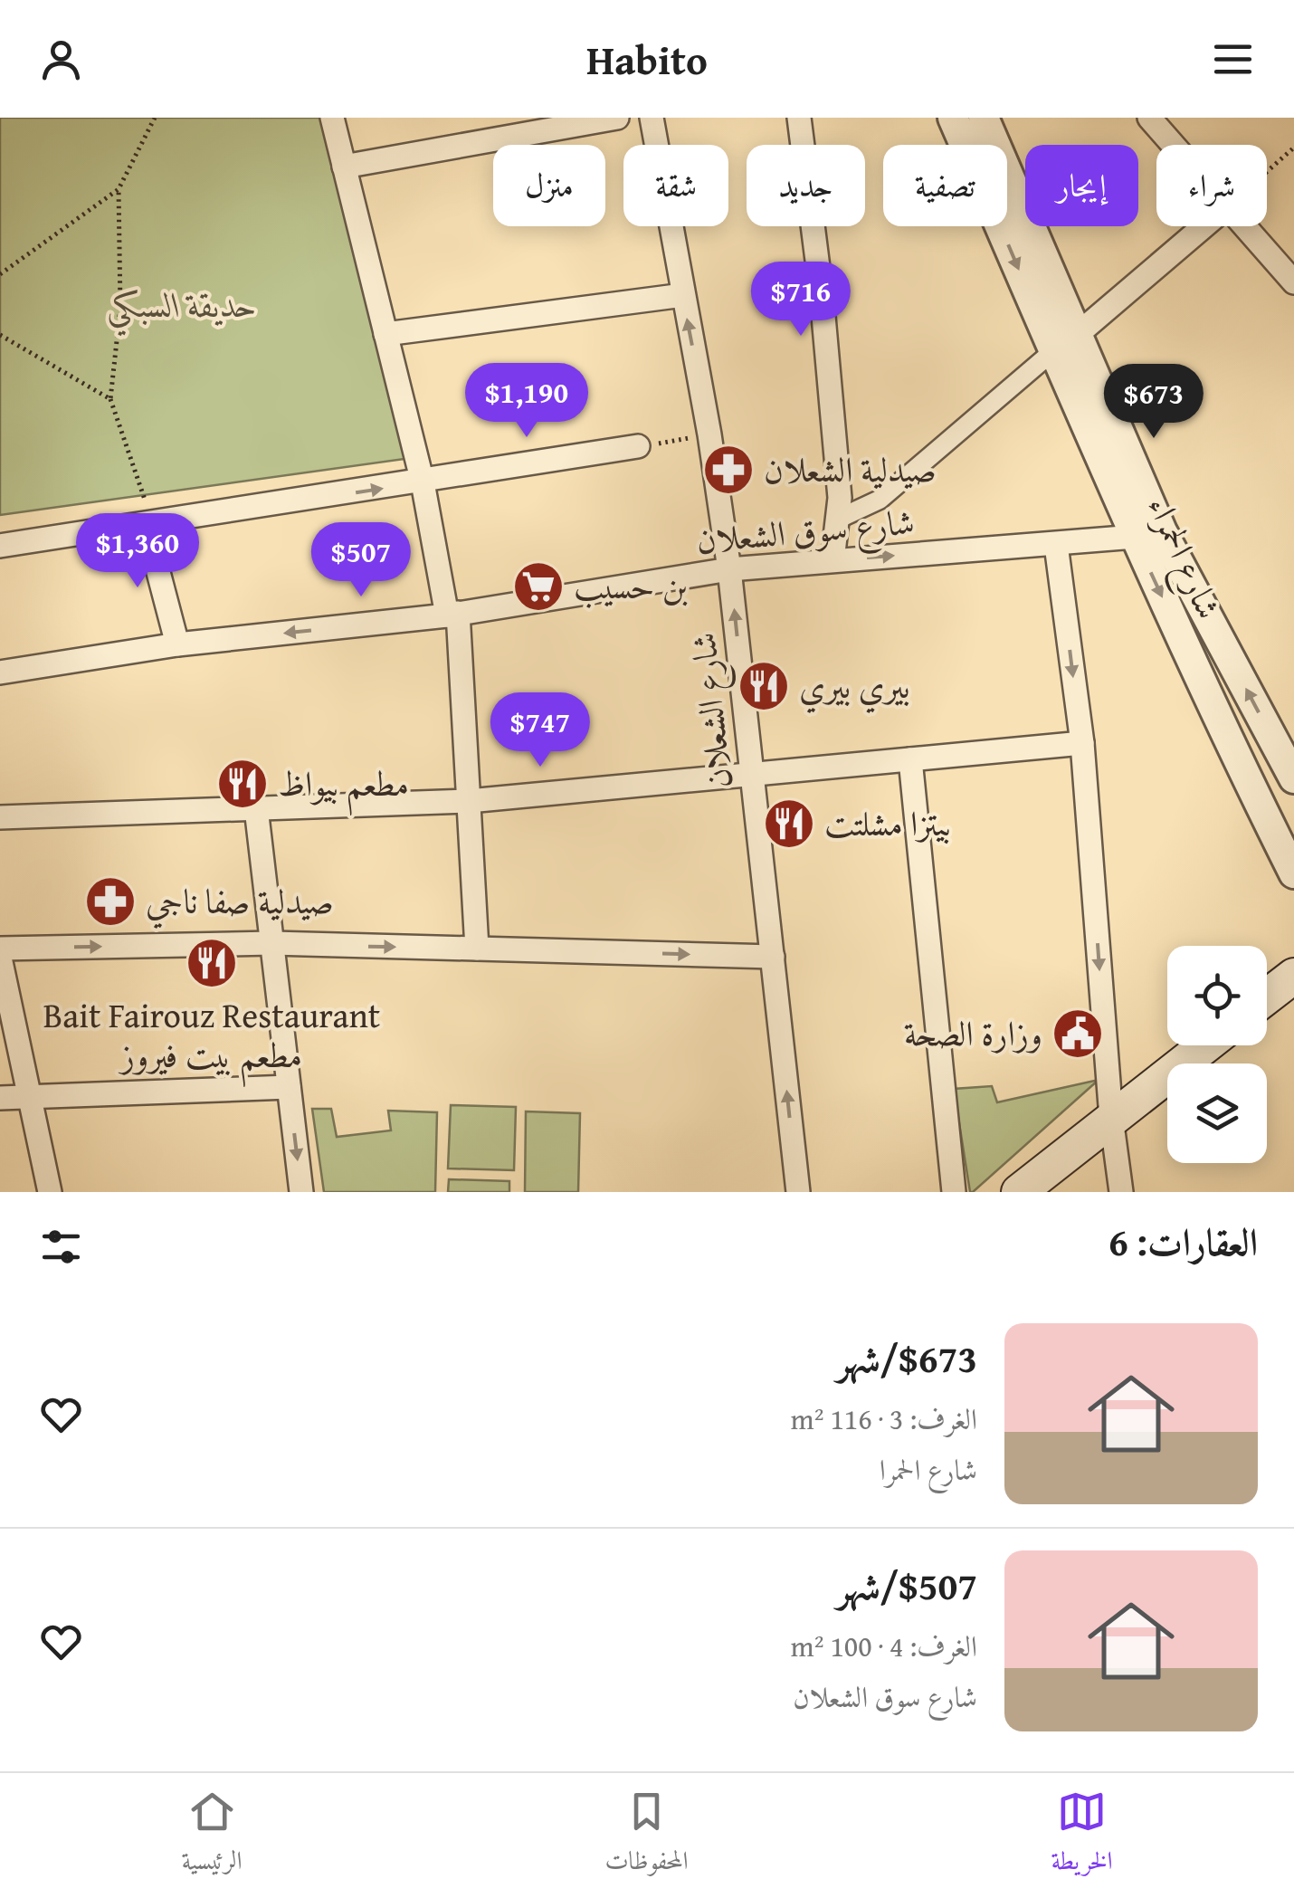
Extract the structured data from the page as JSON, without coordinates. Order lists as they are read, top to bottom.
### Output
{
  "streets": {
    "street": ["شارع سوق الشعلان", "شارع الحمراء", "شارع الشعلان"]
  },
  "crossings": [
    ["شارع سوق الشعلان", "شارع الحمراء"],
    ["شارع سوق الشعلان", "شارع الشعلان"]
  ],
  "parks": ["حديقة السبكي"],
  "places": {
    "pharmacy": ["صيدلية الشعلان", "صيدلية صفا ناجي"],
    "supermarket": ["بن حسيب"],
    "restaurant": [
      "بيري بيري",
      "مطعم بيواظ",
      "بيتزا مشلتت",
      "Bait Fairouz Restaurant مطعم بيت فيروز"
    ],
    "public building": ["وزارة الصحة"]
  },
  "page": {
    "header": "Habito",
    "chip": [
      "شراء",
      "إيجار",
      "تصفية",
      "جديد",
      "شقة",
      "منزل"
    ],
    "price": [
      "$716",
      "$1,190",
      "$673",
      "$1,360",
      "$507",
      "$747"
    ],
    "heading": "العقارات: 6",
    "list": [
      {
        "name": "$673/شهر",
        "note": "الغرف: 3 · 116 m² · شارع الحمرا"
      },
      {
        "name": "$507/شهر",
        "note": "الغرف: 4 · 100 m² · شارع سوق الشعلان"
      }
    ],
    "tabs": ["الخريطة", "المحفوظات", "الرئيسية"]
  }
}
